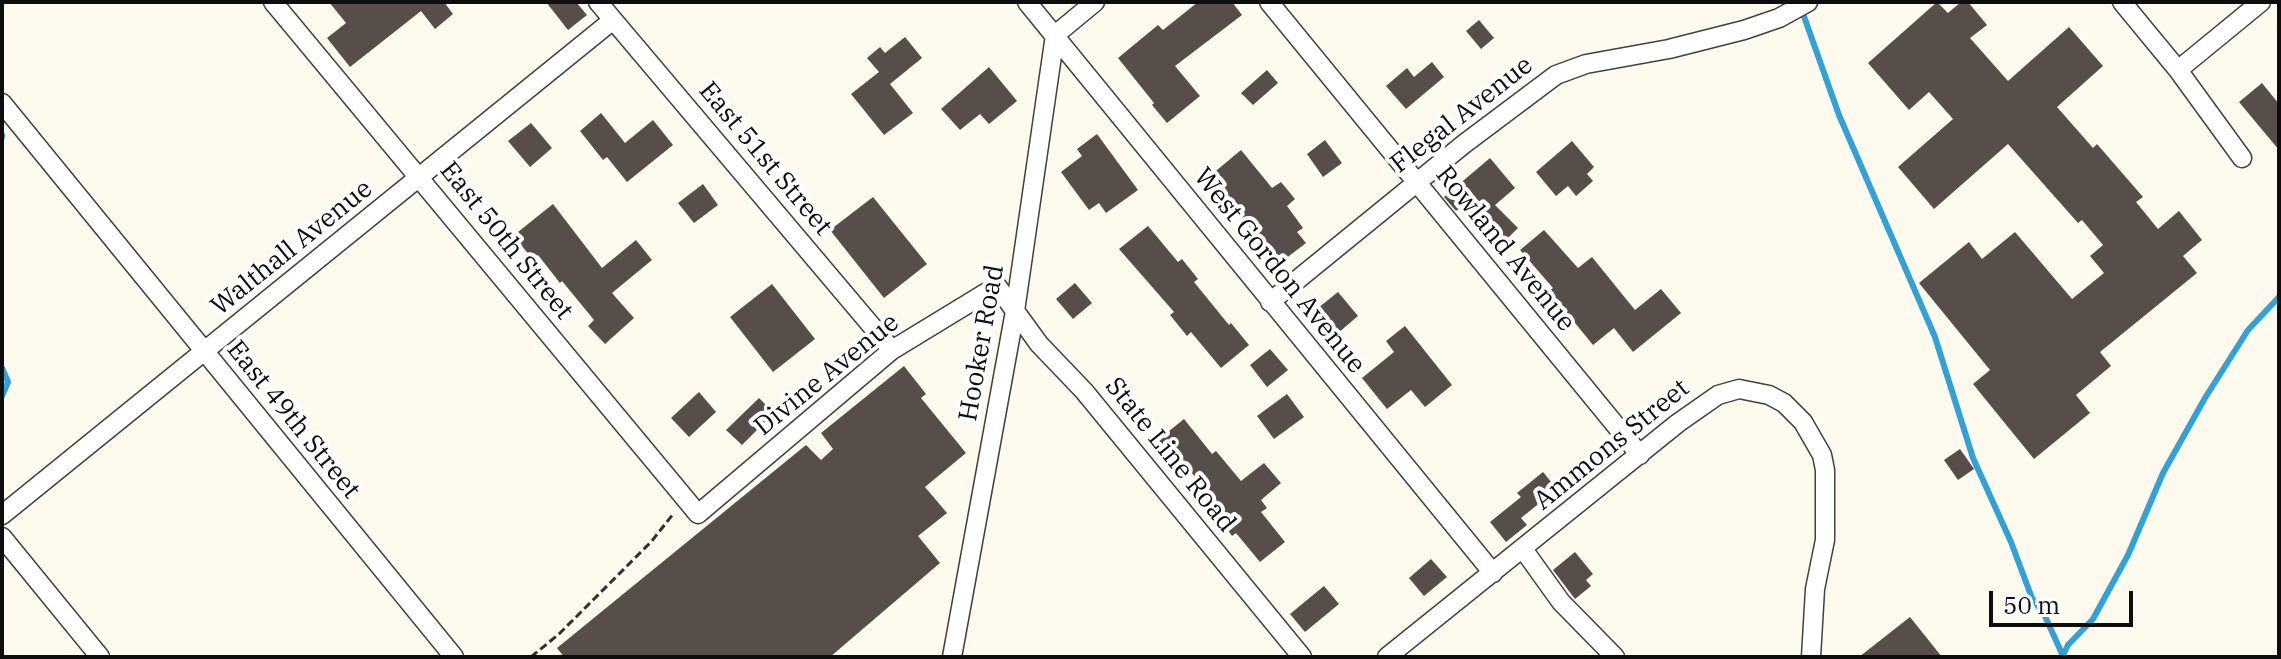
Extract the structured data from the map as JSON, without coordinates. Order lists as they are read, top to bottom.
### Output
{
  "streets": {
    "street": [
      "Flegal Avenue",
      "East 51st Street",
      "East 50th Street",
      "Walthall Avenue",
      "Rowland Avenue",
      "West Gordon Avenue",
      "Hooker Road",
      "Divine Avenue",
      "East 49th Street",
      "Ammons Street",
      "State Line Road"
    ]
  },
  "crossings": [
    ["Flegal Avenue", "Rowland Avenue"],
    ["Flegal Avenue", "West Gordon Avenue"],
    ["East 51st Street", "Walthall Avenue"],
    ["East 51st Street", "Divine Avenue"],
    ["East 50th Street", "Walthall Avenue"],
    ["East 50th Street", "Divine Avenue"],
    ["Walthall Avenue", "East 49th Street"],
    ["Rowland Avenue", "Ammons Street"],
    ["West Gordon Avenue", "Hooker Road"],
    ["West Gordon Avenue", "Ammons Street"],
    ["Hooker Road", "State Line Road"],
    ["Divine Avenue", "State Line Road"]
  ],
  "scale_bar": "50 m"
}
